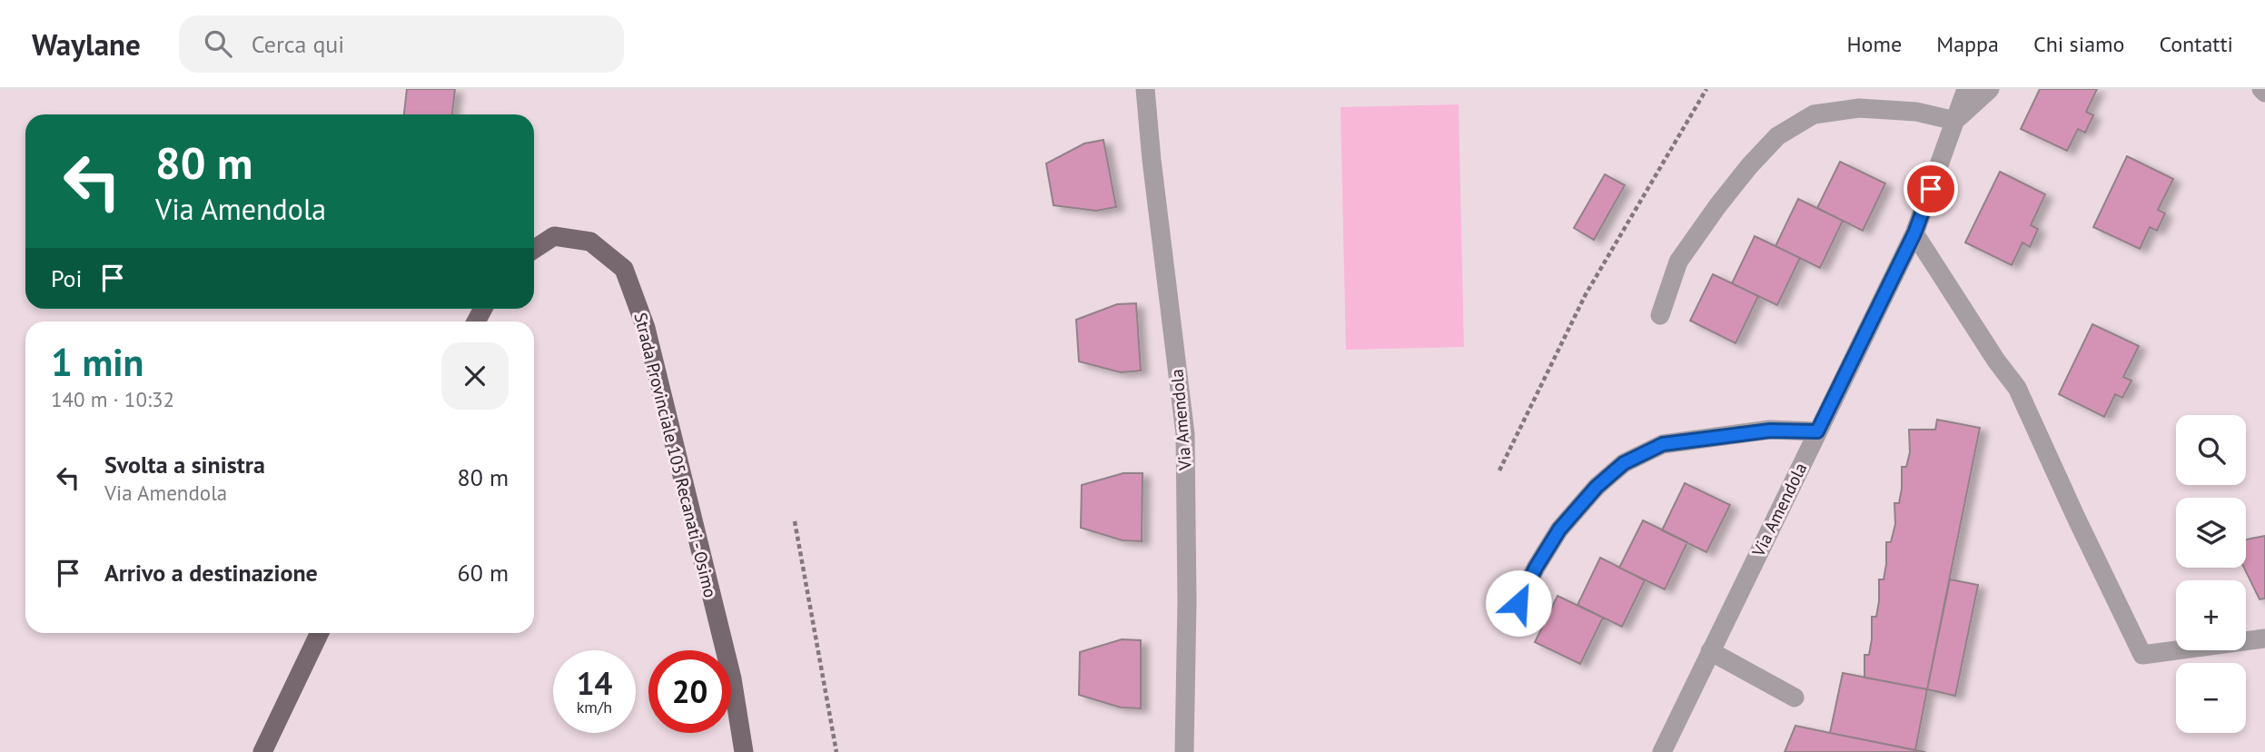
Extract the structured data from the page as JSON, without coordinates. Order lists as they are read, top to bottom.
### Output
{
  "streets": {
    "main road": ["Strada Provinciale 105 Recanati - Osimo"],
    "street": ["Via Amendola"]
  },
  "page": {
    "header": "Waylane",
    "search": "Cerca qui",
    "nav": [
      "Home",
      "Mappa",
      "Chi siamo",
      "Contatti"
    ],
    "turn": ["80 m", "Via Amendola"],
    "then": "Poi",
    "heading": ["1 min", "140 m · 10:32"],
    "map_buttons": ["+", "−"],
    "list": [
      {
        "name": "Svolta a sinistra",
        "note": "Via Amendola",
        "value": "80 m"
      },
      {
        "name": "Arrivo a destinazione",
        "value": "60 m"
      }
    ],
    "speed": "14 km/h",
    "limit": "20"
  }
}
